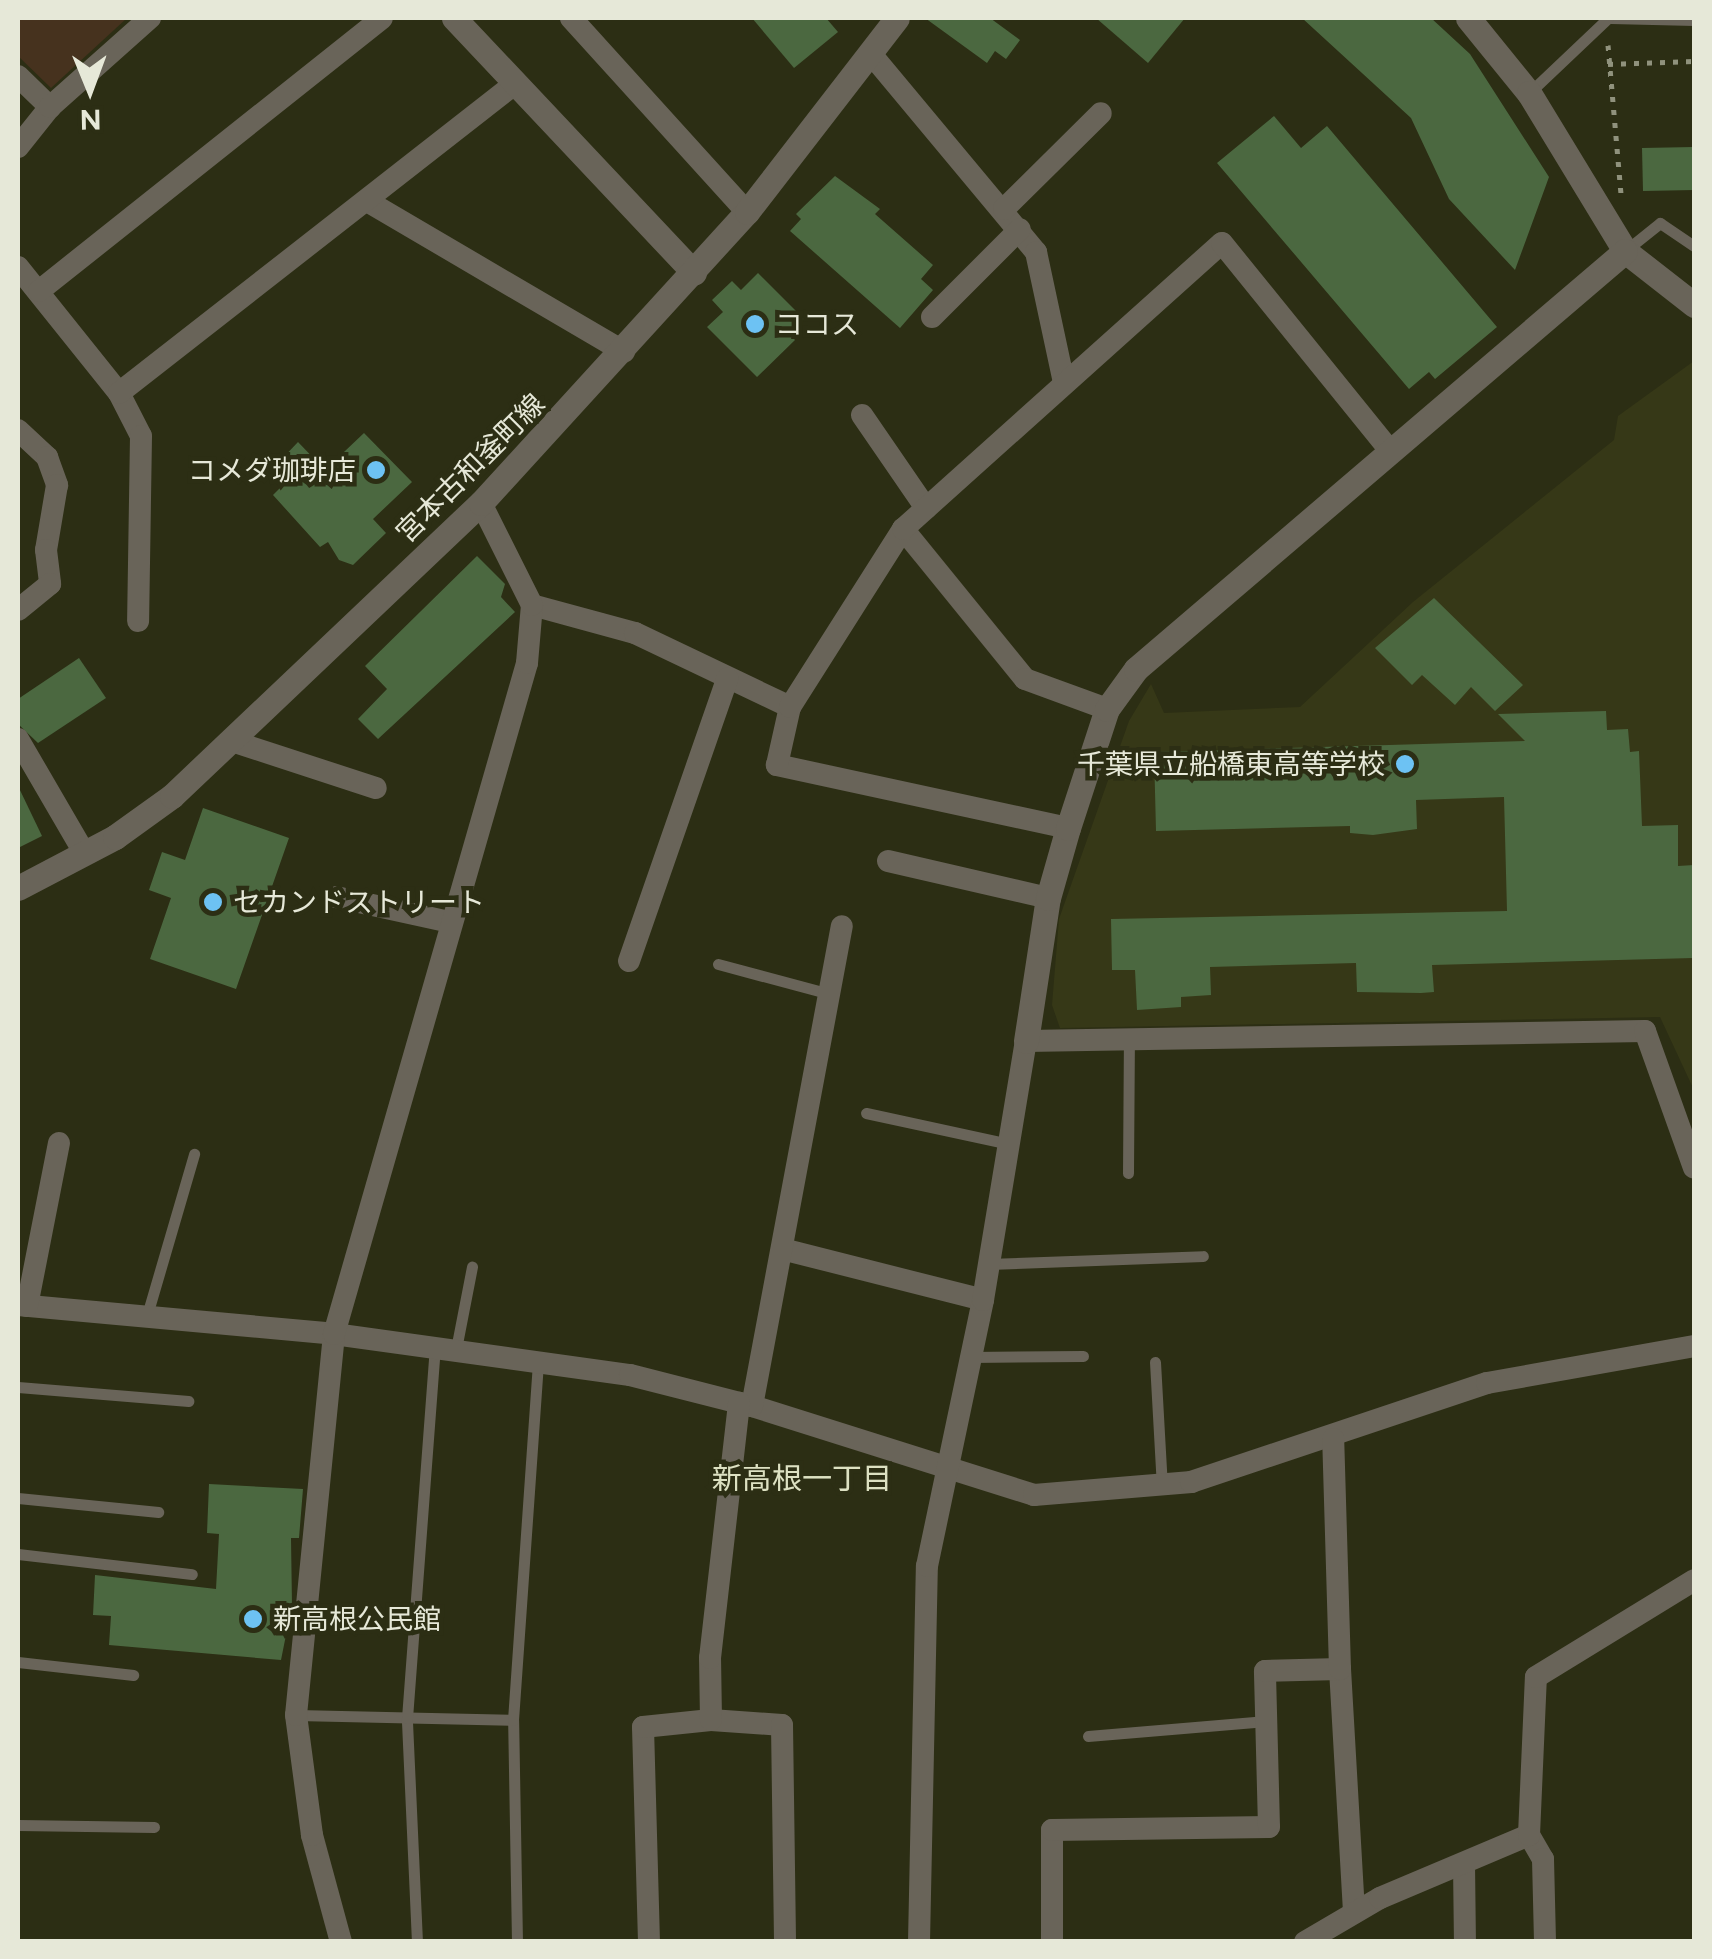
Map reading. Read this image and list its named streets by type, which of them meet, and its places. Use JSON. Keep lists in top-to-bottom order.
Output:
{
  "streets": {
    "street": ["宮本古和釜町線"]
  },
  "districts": ["新高根一丁目"],
  "places": [
    "ココス",
    "コメダ珈琲店",
    "千葉県立船橋東高等学校",
    "セカンドストリート",
    "新高根公民館"
  ],
  "north": "bottom"
}
